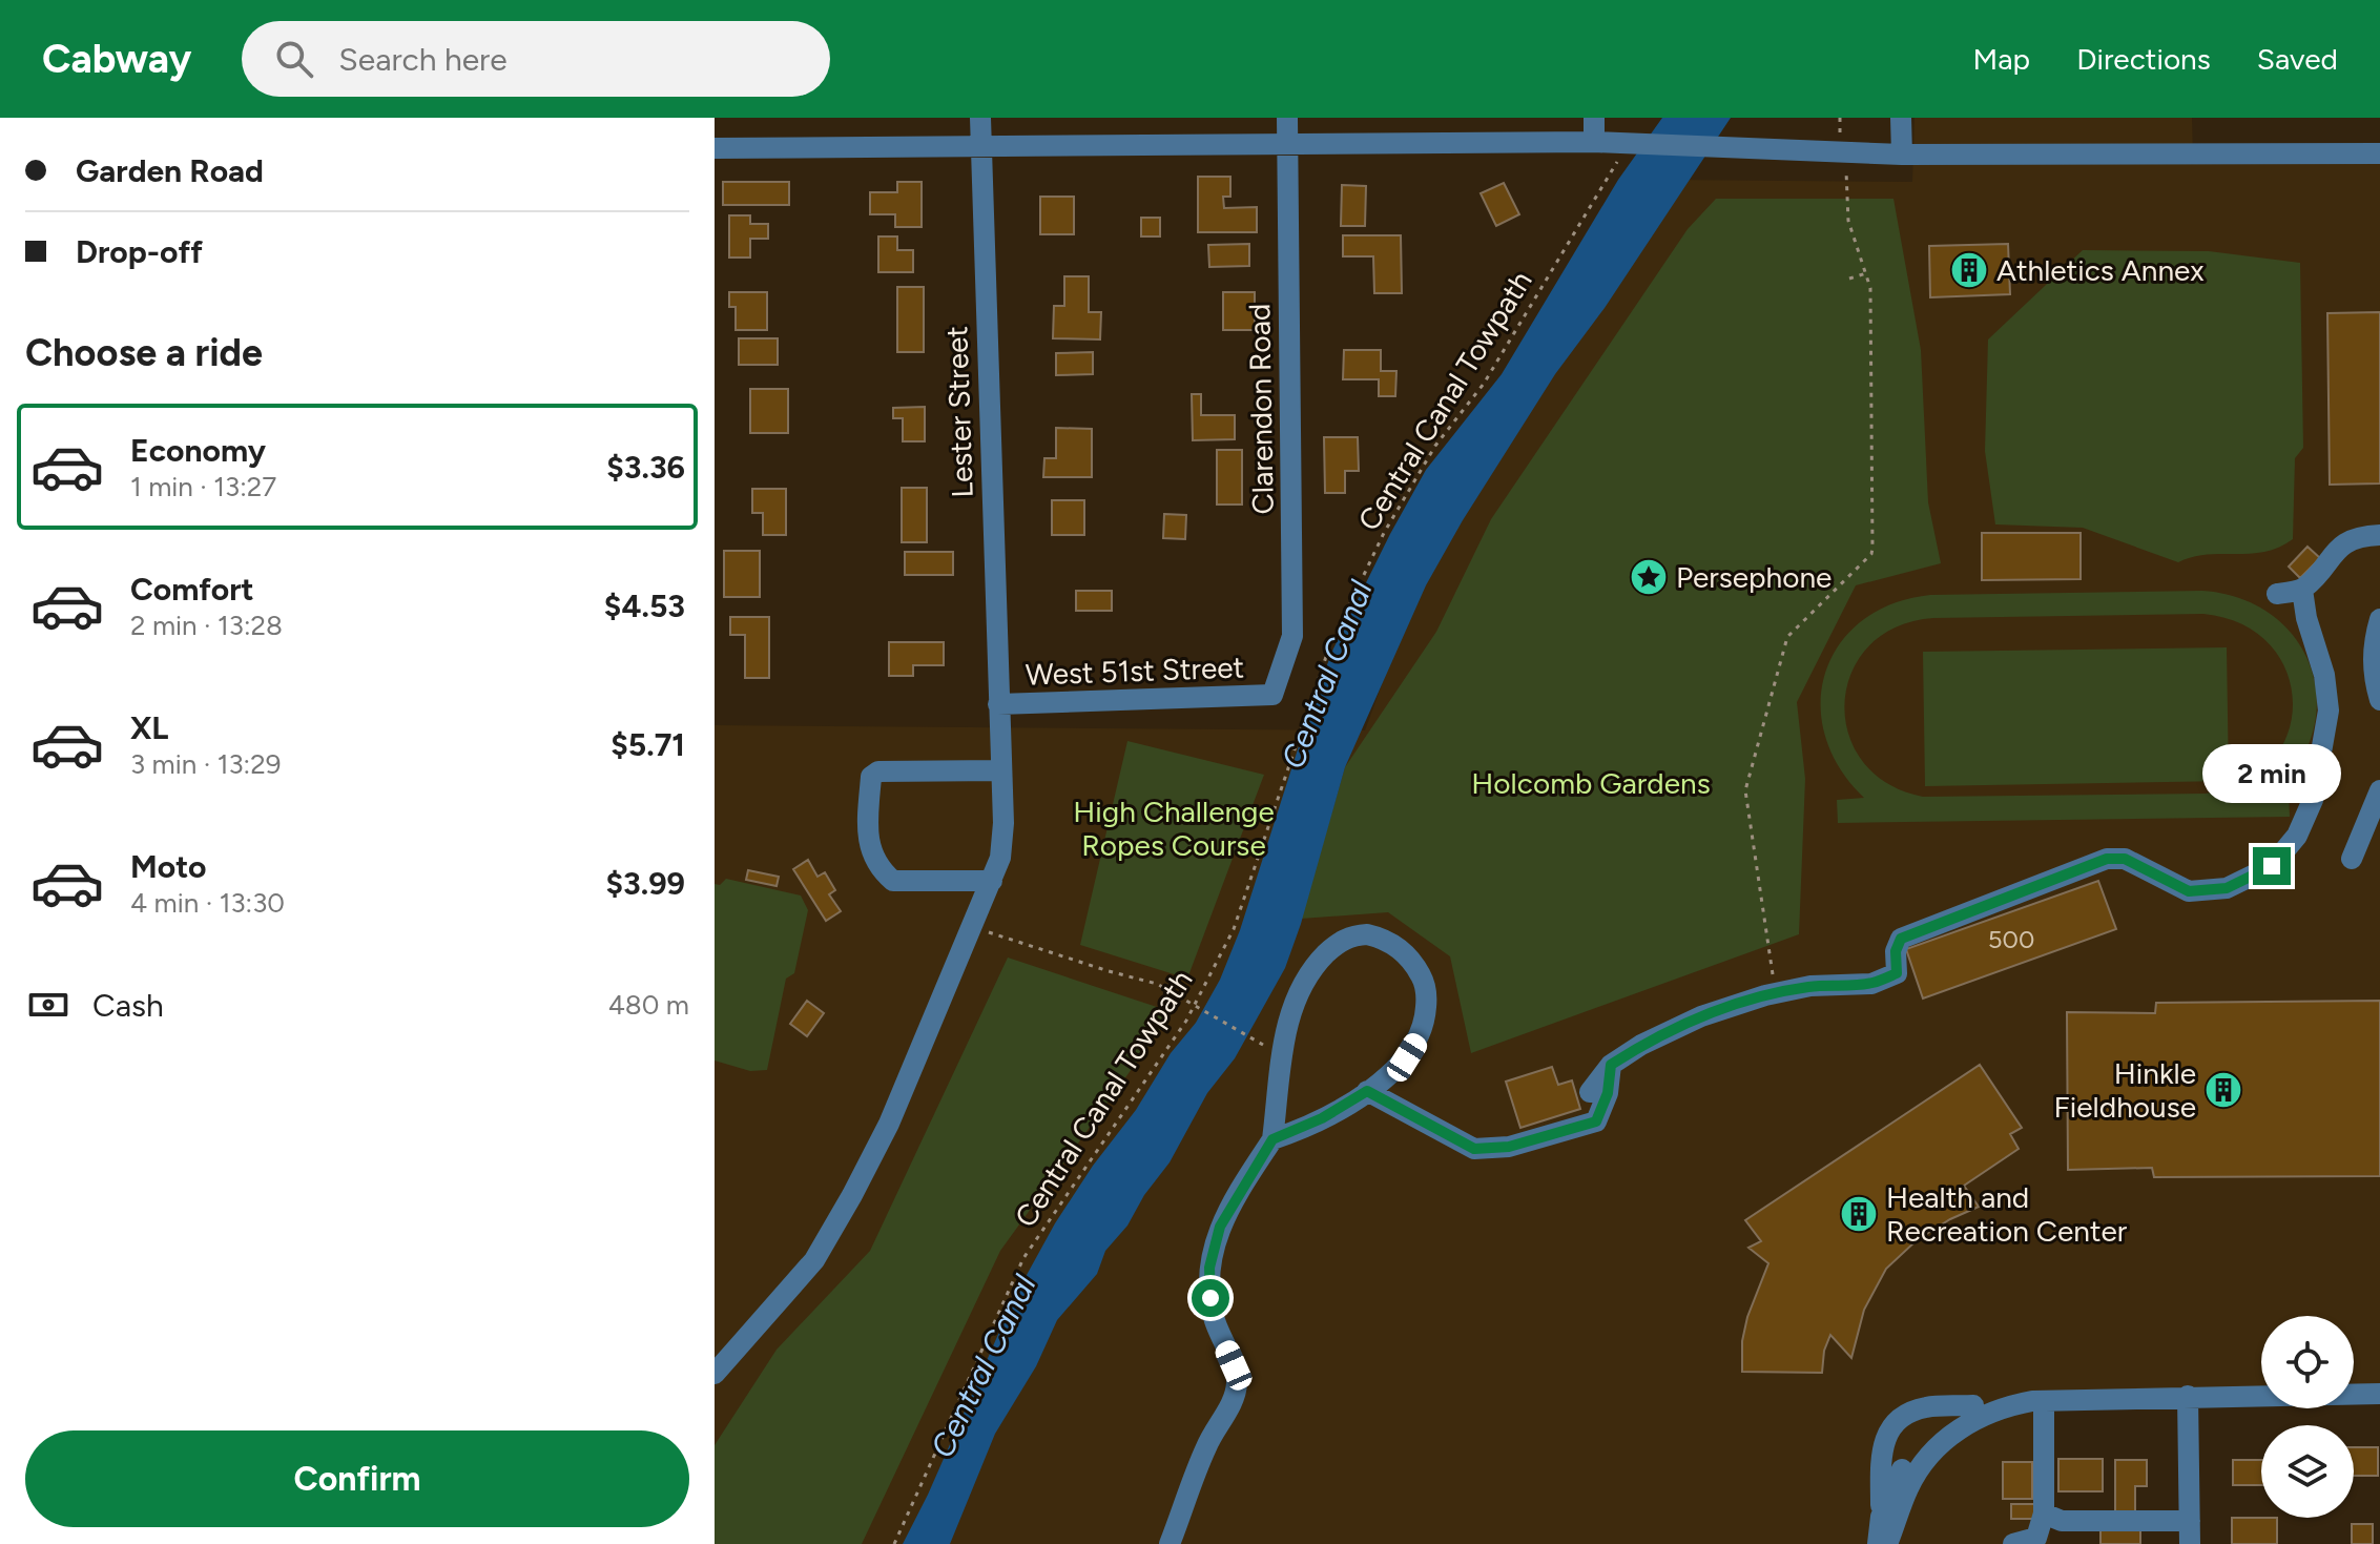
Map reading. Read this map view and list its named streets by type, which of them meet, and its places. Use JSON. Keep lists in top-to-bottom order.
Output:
{
  "streets": {
    "street": ["Clarendon Road", "Lester Street", "West 51st Street"],
    "path": ["Central Canal Towpath"]
  },
  "crossings": [
    ["Clarendon Road", "West 51st Street"],
    ["Lester Street", "West 51st Street"]
  ],
  "water": ["Central Canal"],
  "parks": ["Holcomb Gardens", "High Challenge Ropes Course"],
  "places": {
    "building": ["Athletics Annex", "Hinkle Fieldhouse", "Health and Recreation Center"],
    "place": ["Persephone"]
  },
  "house_numbers": ["500"],
  "page": {
    "header": "Cabway",
    "search": "Search here",
    "nav": ["Map", "Directions", "Saved"],
    "banner": ["Garden Road", "Drop-off"],
    "heading": "Choose a ride",
    "list": [
      {
        "name": "Economy",
        "note": "1 min · 13:27",
        "value": "$3.36"
      },
      {
        "name": "Comfort",
        "note": "2 min · 13:28",
        "value": "$4.53"
      },
      {
        "name": "XL",
        "note": "3 min · 13:29",
        "value": "$5.71"
      },
      {
        "name": "Moto",
        "note": "4 min · 13:30",
        "value": "$3.99"
      }
    ],
    "bubble": "2 min",
    "pay": ["Cash", "480 m"],
    "buttons": "Confirm"
  }
}
